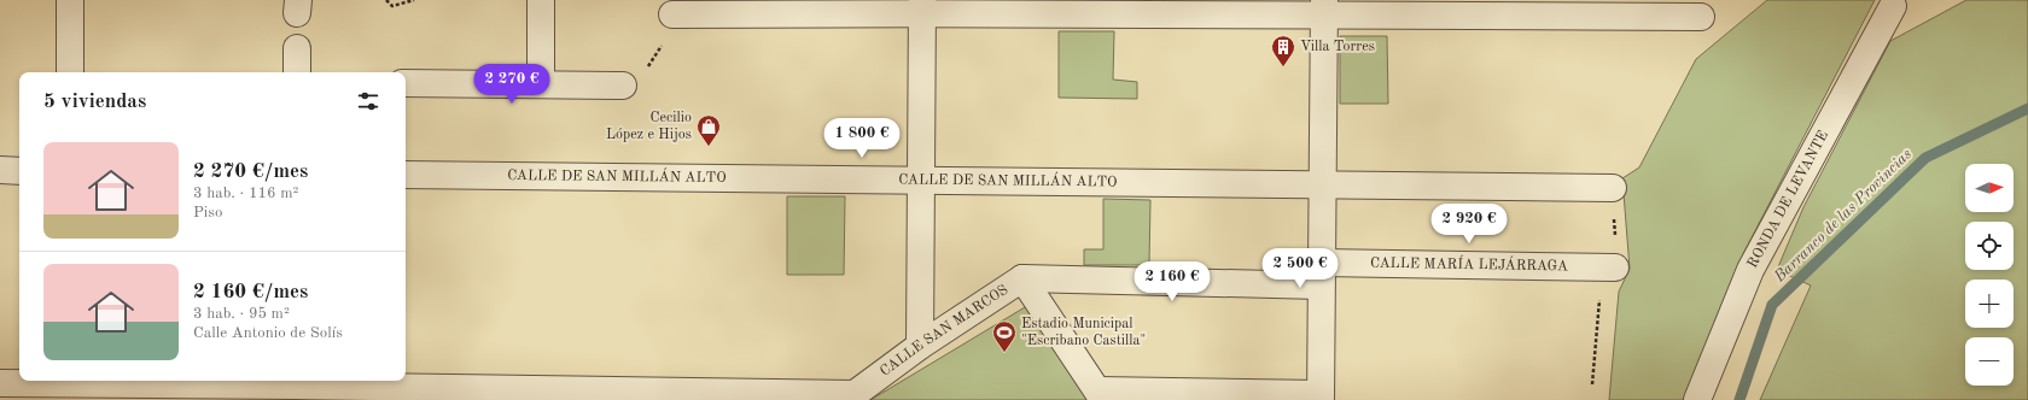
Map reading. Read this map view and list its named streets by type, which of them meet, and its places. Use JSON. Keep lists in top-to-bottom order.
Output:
{
  "streets": {
    "street": [
      "CALLE DE SAN MILLÁN ALTO",
      "RONDA DE LEVANTE",
      "CALLE MARÍA LEJÁRRAGA",
      "CALLE SAN MARCOS"
    ]
  },
  "crossings": [
    ["CALLE MARÍA LEJÁRRAGA", "CALLE SAN MARCOS"]
  ],
  "water": ["Barranco de las Provincias"],
  "places": {
    "building": ["Villa Torres"],
    "shop": ["Cecilio López e Hijos"],
    "sports": ["Estadio Municipal \"Escribano Castilla\""]
  },
  "north": "right",
  "page": {
    "price": [
      "2 270 €",
      "1 800 €",
      "2 920 €",
      "2 500 €",
      "2 160 €"
    ],
    "heading": "5 viviendas",
    "list": [
      {
        "name": "2 270 €/mes",
        "note": "3 hab. · 116 m² · Piso"
      },
      {
        "name": "2 160 €/mes",
        "note": "3 hab. · 95 m² · Calle Antonio de Solís"
      }
    ],
    "map_buttons": ["+", "−"]
  }
}
